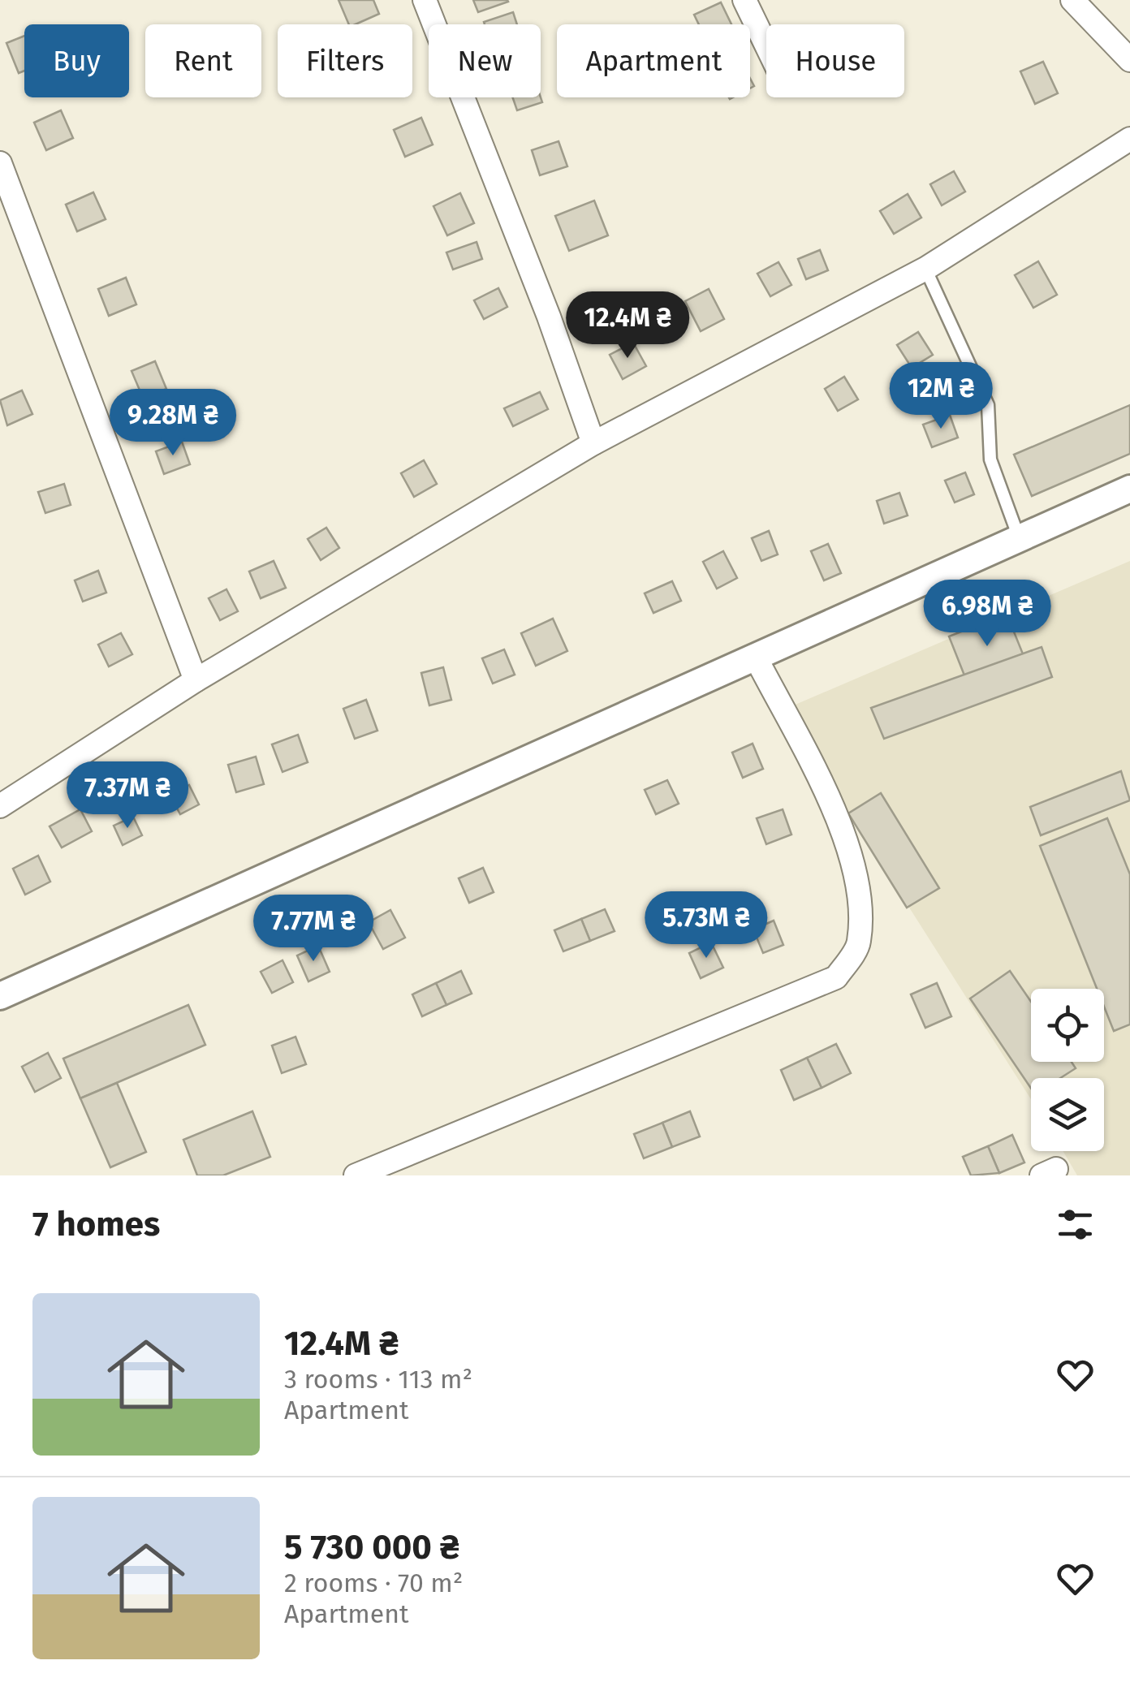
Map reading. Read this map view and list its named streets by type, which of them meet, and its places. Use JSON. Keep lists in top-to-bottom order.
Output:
{
  "page": {
    "chip": [
      "Buy",
      "Rent",
      "Filters",
      "New",
      "Apartment",
      "House"
    ],
    "price": [
      "12.4M ₴",
      "12M ₴",
      "9.28M ₴",
      "6.98M ₴",
      "7.37M ₴",
      "5.73M ₴",
      "7.77M ₴"
    ],
    "heading": "7 homes",
    "list": [
      {
        "name": "12.4M ₴",
        "note": "3 rooms · 113 m² · Apartment"
      },
      {
        "name": "5 730 000 ₴",
        "note": "2 rooms · 70 m² · Apartment"
      }
    ]
  }
}
